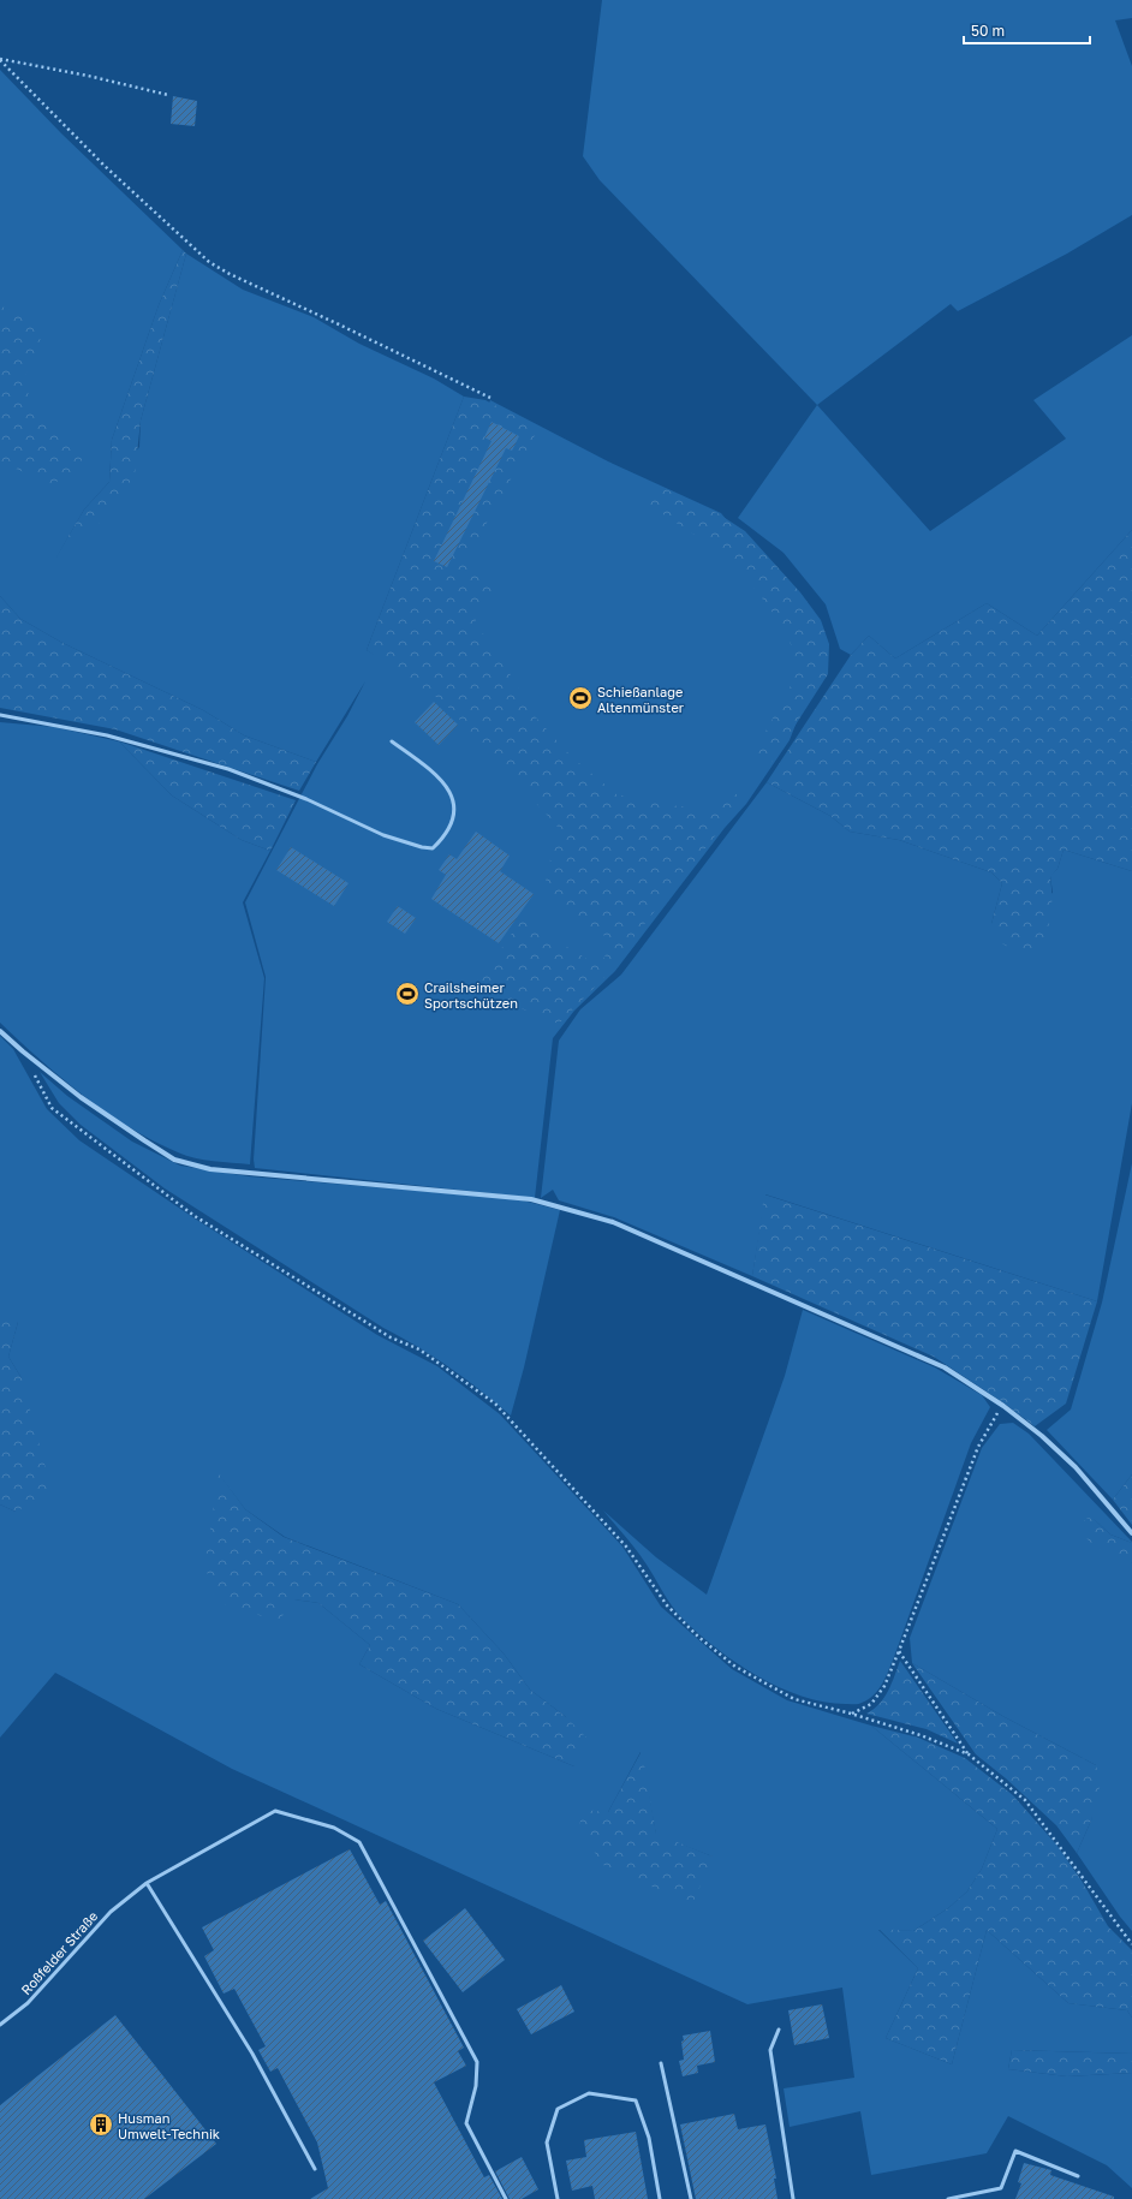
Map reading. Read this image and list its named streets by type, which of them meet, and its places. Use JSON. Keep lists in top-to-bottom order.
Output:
{
  "streets": {
    "lane": ["Roßfelder Straße"]
  },
  "places": {
    "sports": ["Schießanlage Altenmünster", "Crailsheimer Sportschützen"],
    "building": ["Husman Umwelt-Technik"]
  },
  "scale_bar": "50 m"
}
